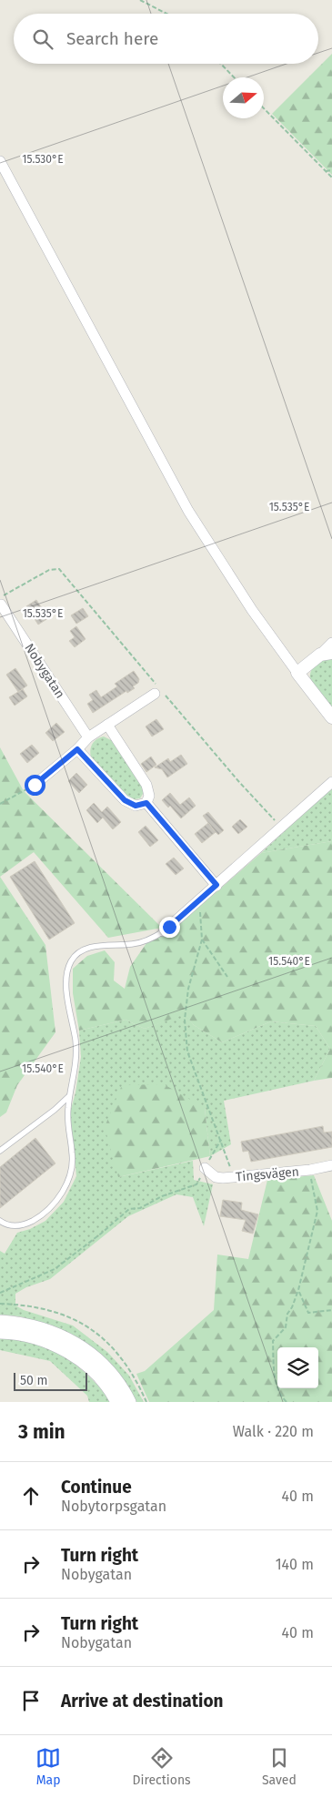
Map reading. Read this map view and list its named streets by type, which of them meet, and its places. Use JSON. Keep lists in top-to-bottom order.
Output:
{
  "streets": {
    "street": ["Nobygatan", "Tingsvägen"]
  },
  "scale_bar": "50 m",
  "north": "right",
  "page": {
    "search": "Search here",
    "scale": "50 m",
    "heading": ["3 min", "Walk · 220 m"],
    "list": [
      ["Continue", "Nobytorpsgatan", "40 m"],
      ["Turn right", "Nobygatan", "140 m"],
      ["Turn right", "Nobygatan", "40 m"],
      "Arrive at destination"
    ],
    "nav": ["Map", "Directions", "Saved"]
  },
  "coordinates": ["15.530°E", "15.535°E", "15.540°E"]
}
